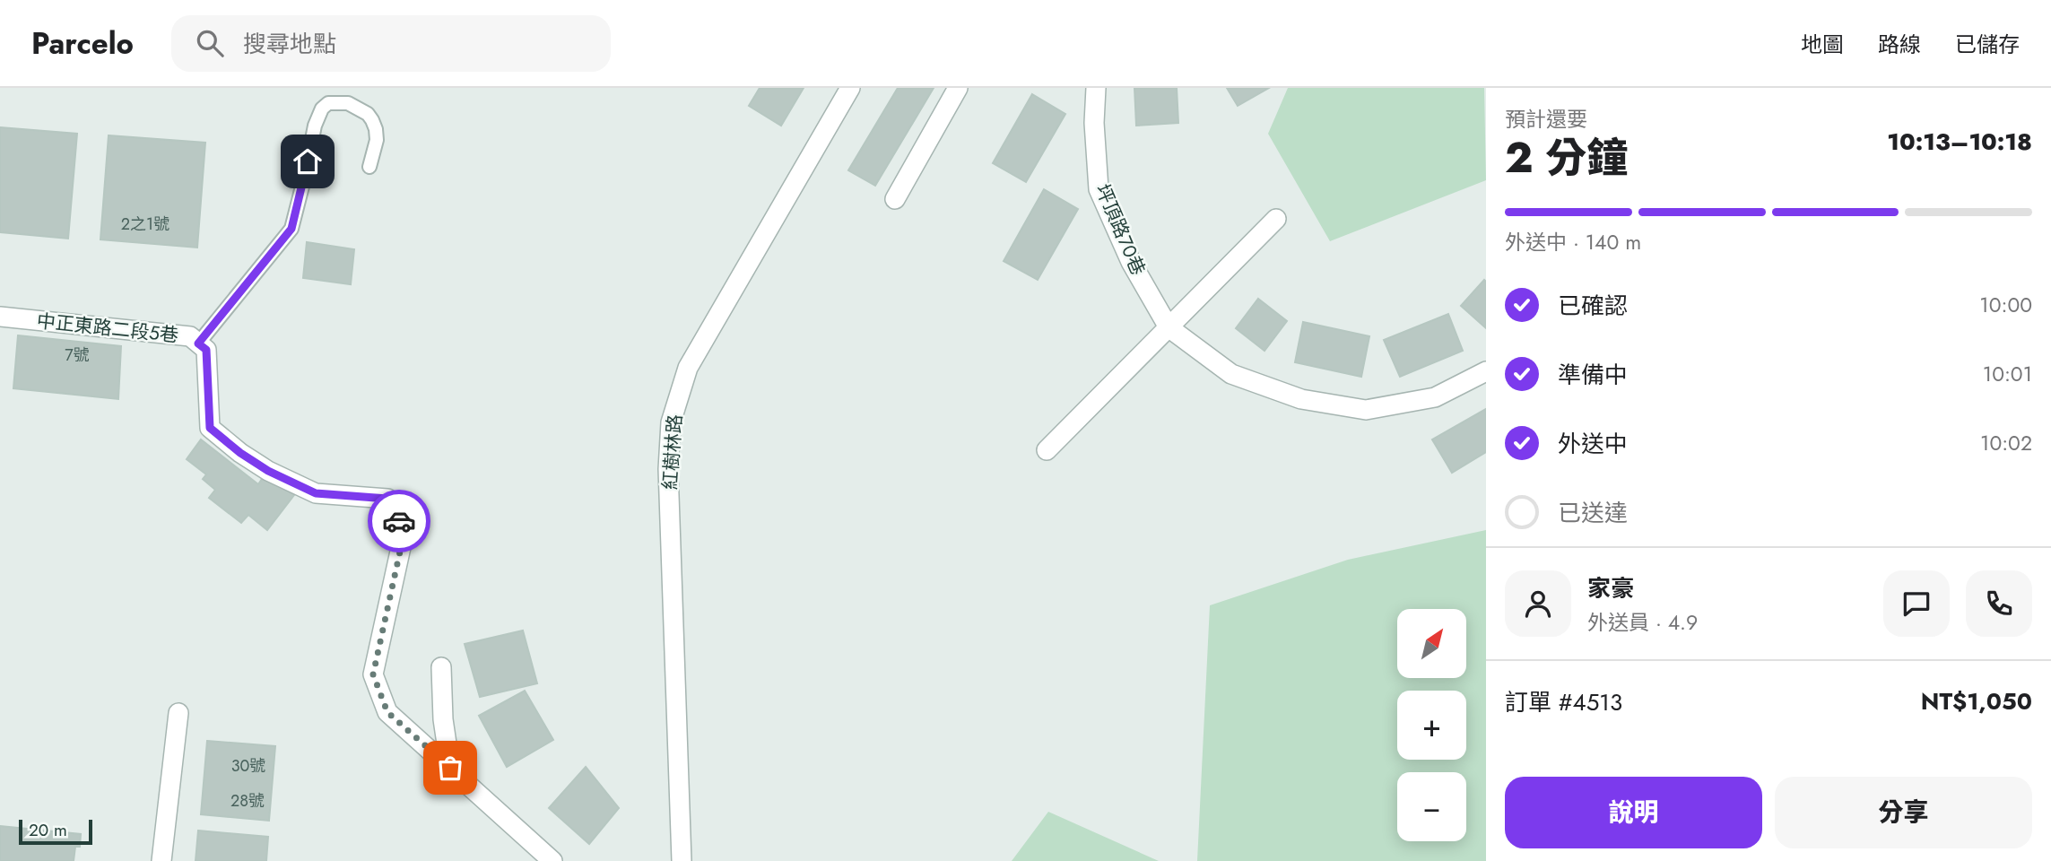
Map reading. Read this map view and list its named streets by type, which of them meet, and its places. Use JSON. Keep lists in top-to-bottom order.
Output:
{
  "streets": {
    "street": ["坪頂路70巷", "中正東路二段5巷", "紅樹林路"]
  },
  "house_numbers": [
    "2之1號",
    "7號",
    "30號",
    "28號"
  ],
  "scale_bar": "20 m",
  "north": "top right",
  "page": {
    "header": "Parcelo",
    "search": "搜尋地點",
    "nav": ["地圖", "路線", "已儲存"],
    "heading": ["2 分鐘", "預計還要", "10:13–10:18"],
    "panel": [
      "家豪",
      "外送員 · 4.9",
      "訂單 #4513",
      "NT$1,050"
    ],
    "bar": "外送中 · 140 m",
    "list": [
      ["已確認", "10:00"],
      ["準備中", "10:01"],
      ["外送中", "10:02"],
      "已送達"
    ],
    "map_buttons": ["+", "−"],
    "buttons": ["說明", "分享"],
    "scale": "20 m"
  }
}
